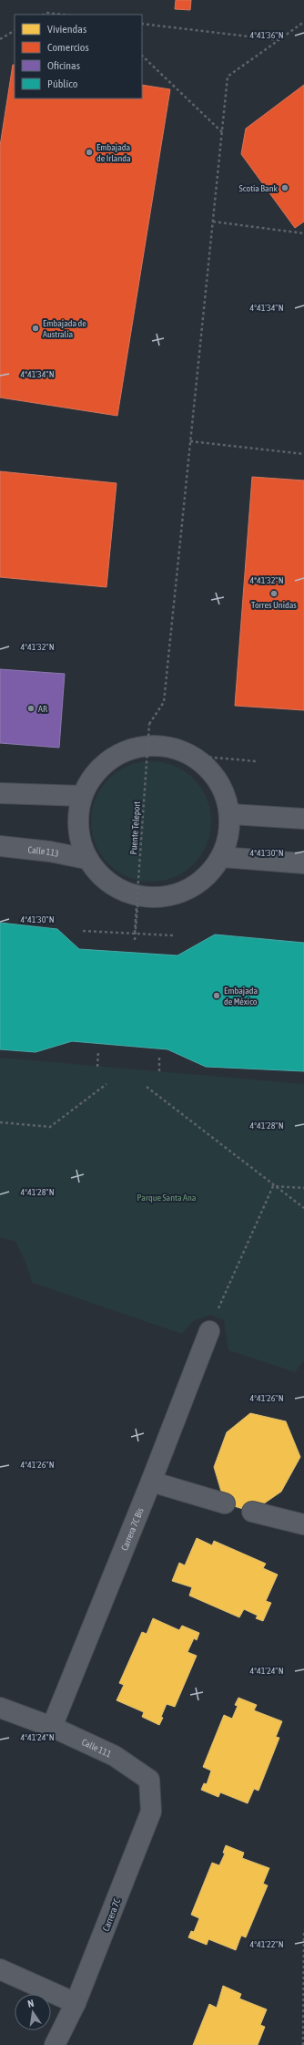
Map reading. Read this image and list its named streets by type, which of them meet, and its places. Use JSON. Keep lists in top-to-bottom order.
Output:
{
  "streets": {
    "street": [
      "Calle 113",
      "Carrera 7C Bis",
      "Calle 111",
      "Carrera 7C"
    ],
    "path": ["Puente Teleport"]
  },
  "crossings": [
    ["Carrera 7C Bis", "Calle 111"],
    ["Calle 111", "Carrera 7C"]
  ],
  "parks": ["Parque Santa Ana"],
  "places": [
    "Embajada de Irlanda",
    "Scotia Bank",
    "Embajada de Australia",
    "Torres Unidas",
    "AR",
    "Embajada de México"
  ],
  "legend": [
    "Viviendas",
    "Comercios",
    "Oficinas",
    "Público"
  ],
  "north": "top",
  "coordinates": [
    "4°41'36\"N",
    "4°41'34\"N",
    "4°41'32\"N",
    "4°41'30\"N",
    "4°41'28\"N",
    "4°41'26\"N",
    "4°41'24\"N",
    "4°41'22\"N"
  ]
}
